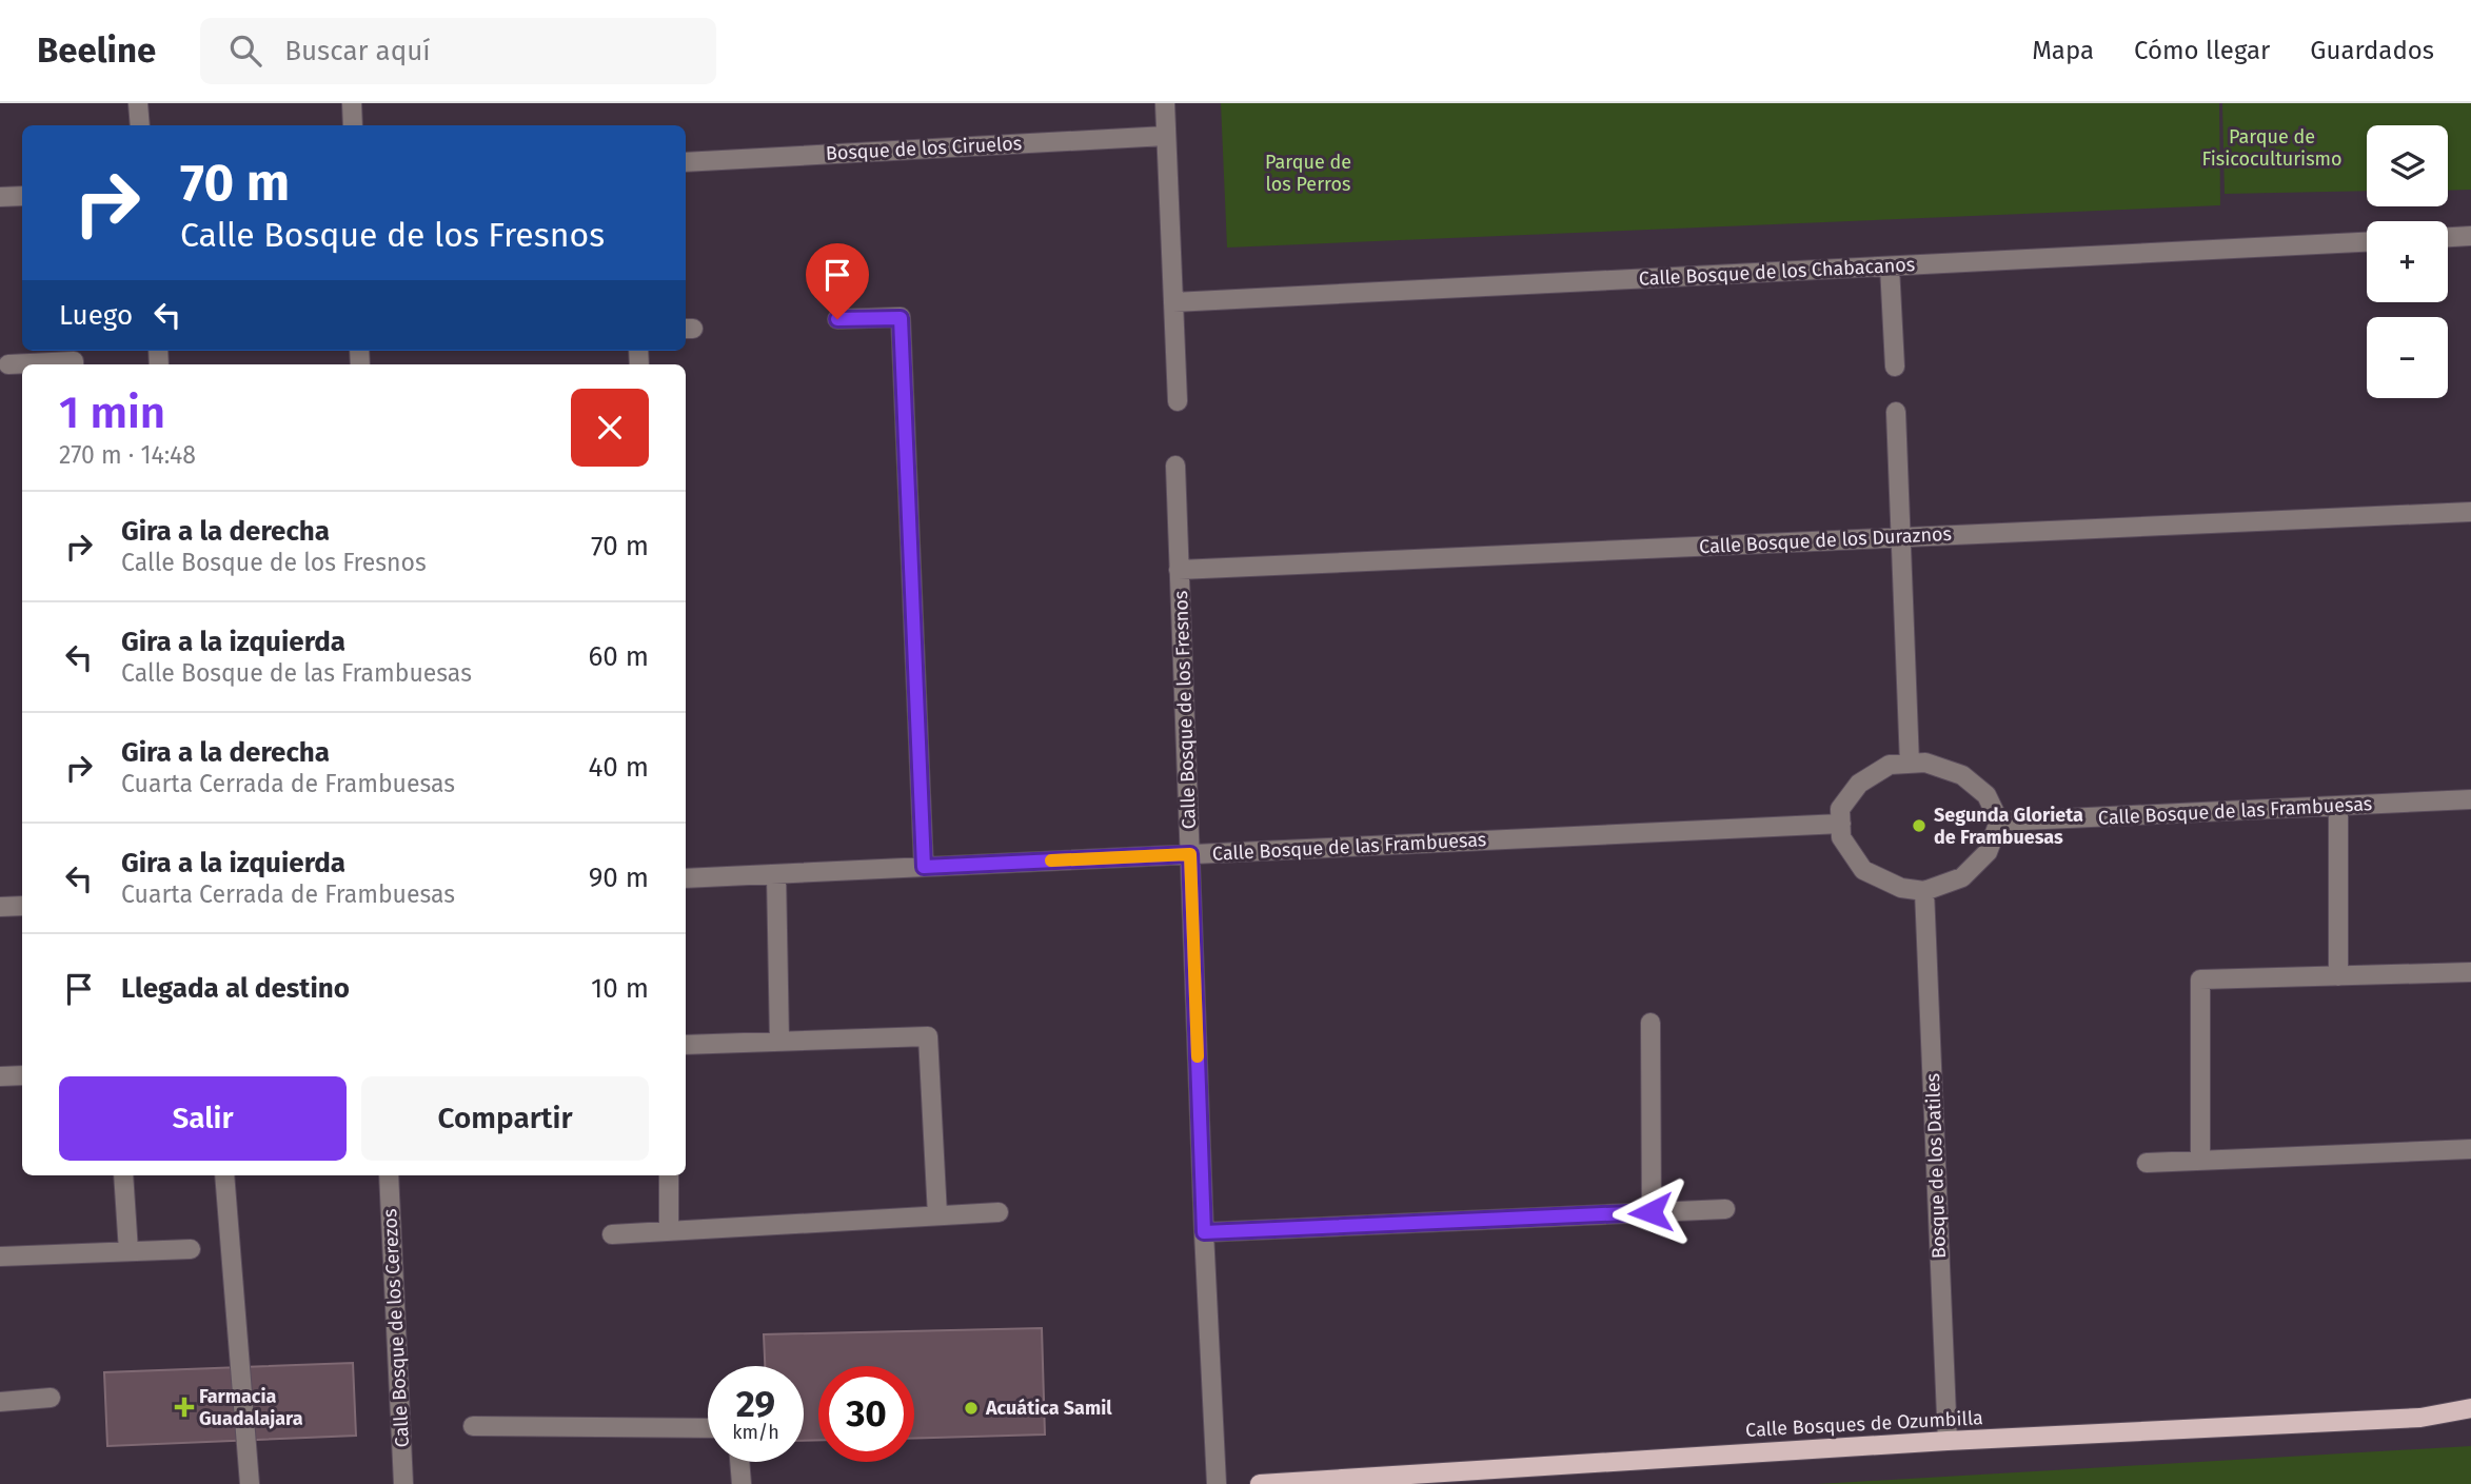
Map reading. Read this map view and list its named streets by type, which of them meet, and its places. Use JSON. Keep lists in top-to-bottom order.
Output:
{
  "streets": {
    "main road": ["Calle Bosques de Ozumbilla"],
    "street": [
      "Bosque de los Ciruelos",
      "Calle Bosque de los Chabacanos",
      "Calle Bosque de los Duraznos",
      "Calle Bosque de los Fresnos",
      "Calle Bosque de las Frambuesas",
      "Bosque de los Datiles",
      "Calle Bosque de los Cerezos"
    ]
  },
  "crossings": [
    ["Calle Bosque de los Duraznos", "Calle Bosque de los Fresnos"],
    ["Calle Bosque de los Fresnos", "Calle Bosque de las Frambuesas"],
    ["Calle Bosque de las Frambuesas", "Bosque de los Datiles"],
    ["Bosque de los Datiles", "Calle Bosques de Ozumbilla"]
  ],
  "parks": ["Parque de Fisicoculturismo", "Parque de los Perros"],
  "places": {
    "other": ["Segunda Glorieta de Frambuesas", "Acuática Samil"],
    "health": ["Farmacia Guadalajara"]
  },
  "page": {
    "header": "Beeline",
    "search": "Buscar aquí",
    "nav": ["Mapa", "Cómo llegar", "Guardados"],
    "map_buttons": ["+", "−"],
    "turn": ["70 m", "Calle Bosque de los Fresnos"],
    "then": "Luego",
    "heading": ["1 min", "270 m · 14:48"],
    "list": [
      {
        "name": "Gira a la derecha",
        "note": "Calle Bosque de los Fresnos",
        "value": "70 m"
      },
      {
        "name": "Gira a la izquierda",
        "note": "Calle Bosque de las Frambuesas",
        "value": "60 m"
      },
      {
        "name": "Gira a la derecha",
        "note": "Cuarta Cerrada de Frambuesas",
        "value": "40 m"
      },
      {
        "name": "Gira a la izquierda",
        "note": "Cuarta Cerrada de Frambuesas",
        "value": "90 m"
      },
      {
        "name": "Llegada al destino",
        "value": "10 m"
      }
    ],
    "buttons": ["Salir", "Compartir"],
    "speed": "29 km/h",
    "limit": "30"
  }
}
